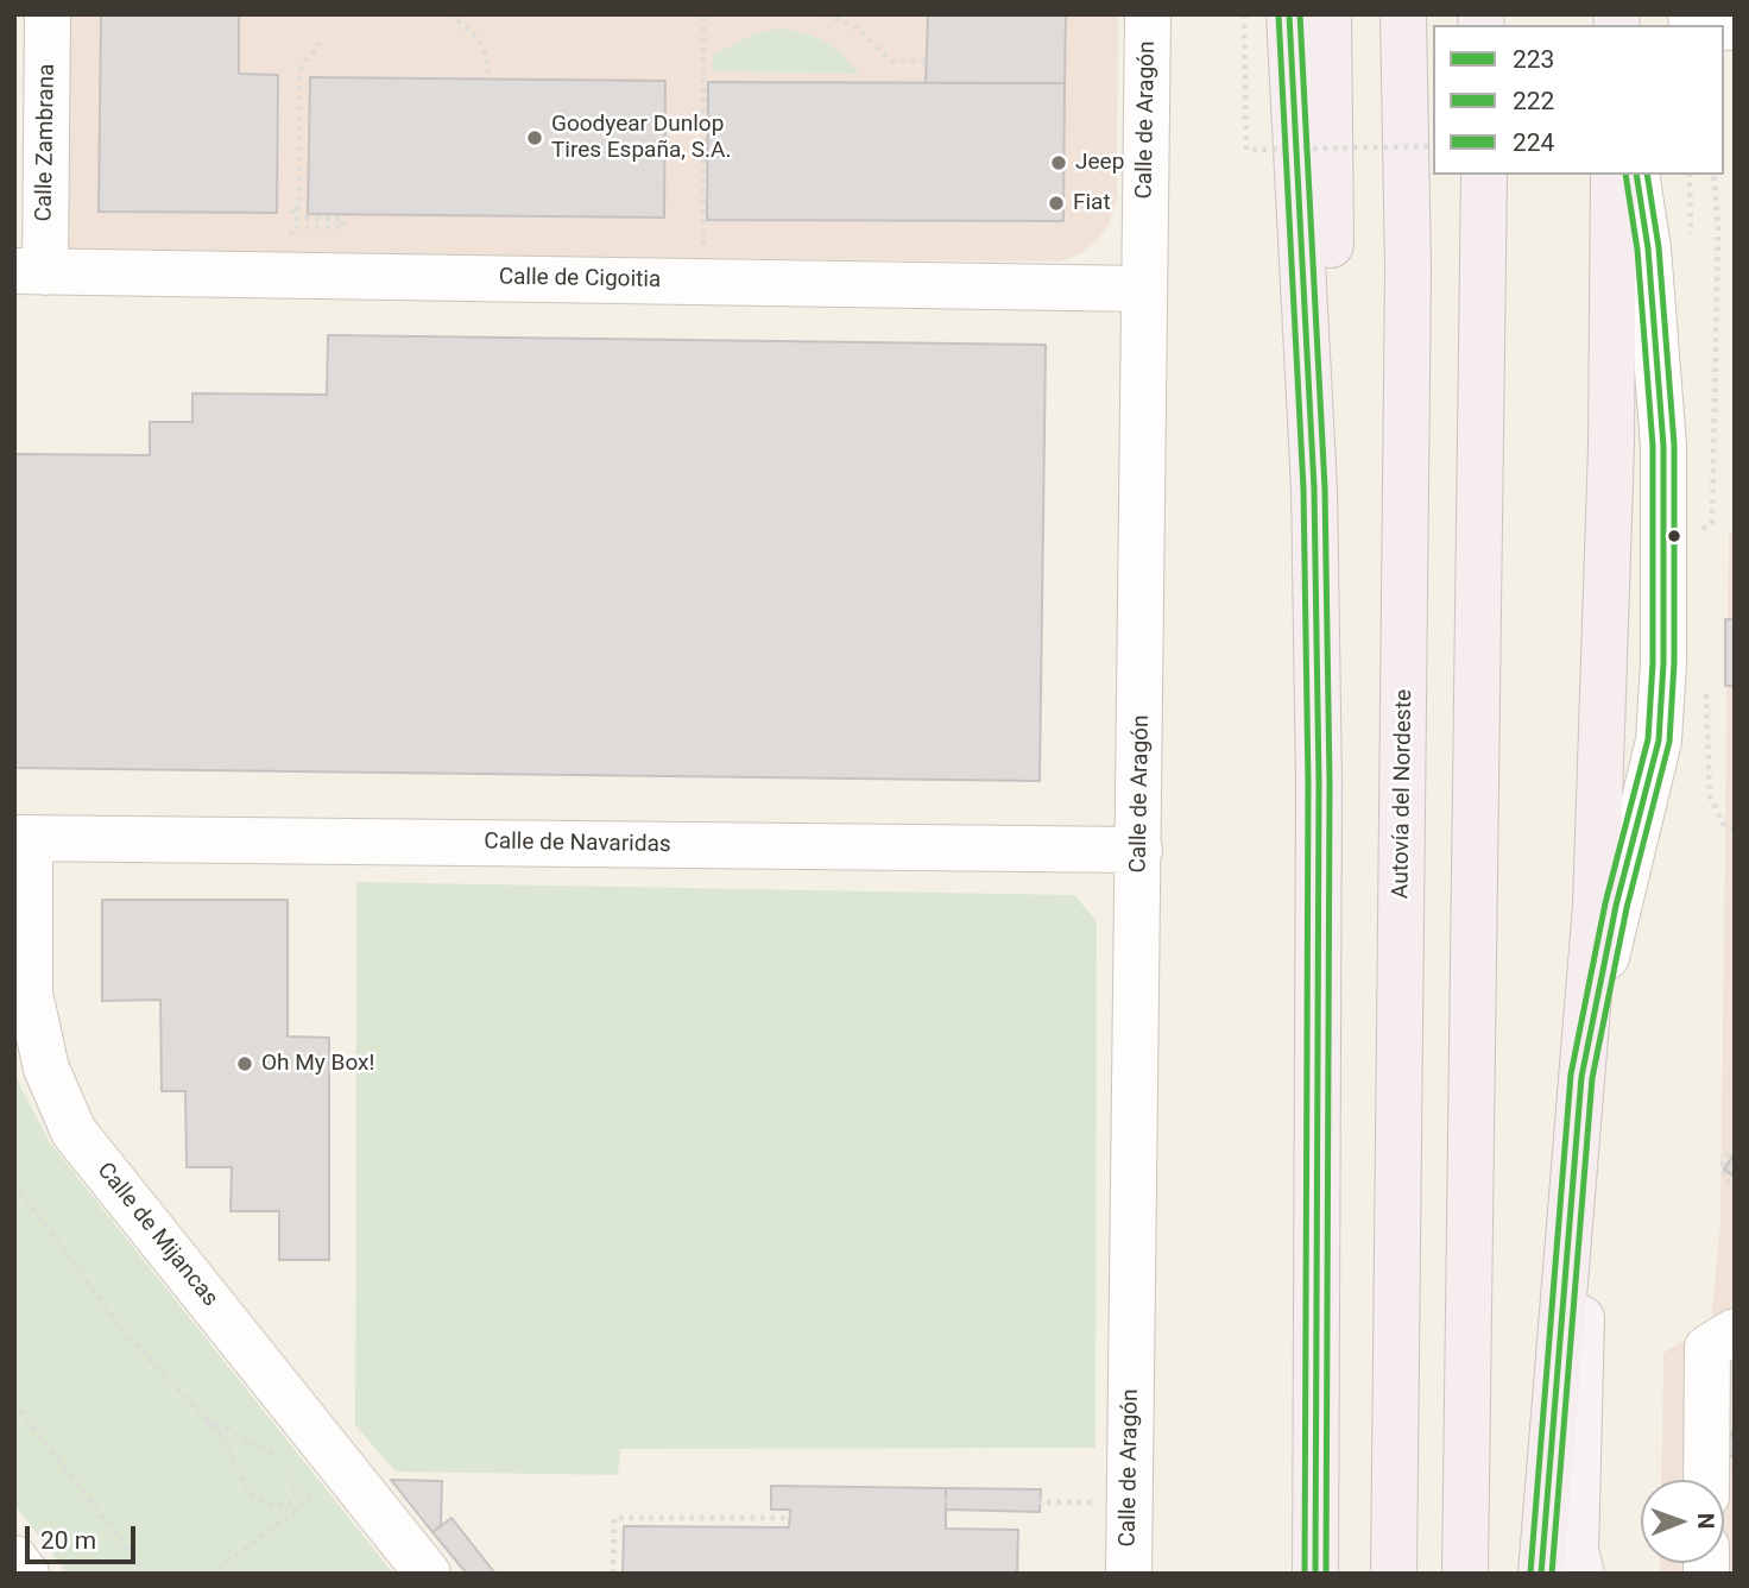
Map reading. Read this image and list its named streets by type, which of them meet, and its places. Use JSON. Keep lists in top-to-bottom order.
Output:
{
  "streets": {
    "highway": ["Autovía del Nordeste"],
    "street": [
      "Calle de Aragón",
      "Calle Zambrana",
      "Calle de Cigoitia",
      "Calle de Navaridas",
      "Calle de Mijancas"
    ]
  },
  "crossings": [
    ["Calle de Aragón", "Calle de Cigoitia"],
    ["Calle de Aragón", "Calle de Navaridas"],
    ["Calle Zambrana", "Calle de Cigoitia"],
    ["Calle de Navaridas", "Calle de Mijancas"]
  ],
  "places": [
    "Goodyear Dunlop Tires España, S.A.",
    "Jeep",
    "Fiat",
    "Oh My Box!"
  ],
  "lines": ["transit line 223", "transit line 222", "transit line 224"],
  "legend": ["223", "222", "224"],
  "scale_bar": "20 m",
  "north": "right"
}
